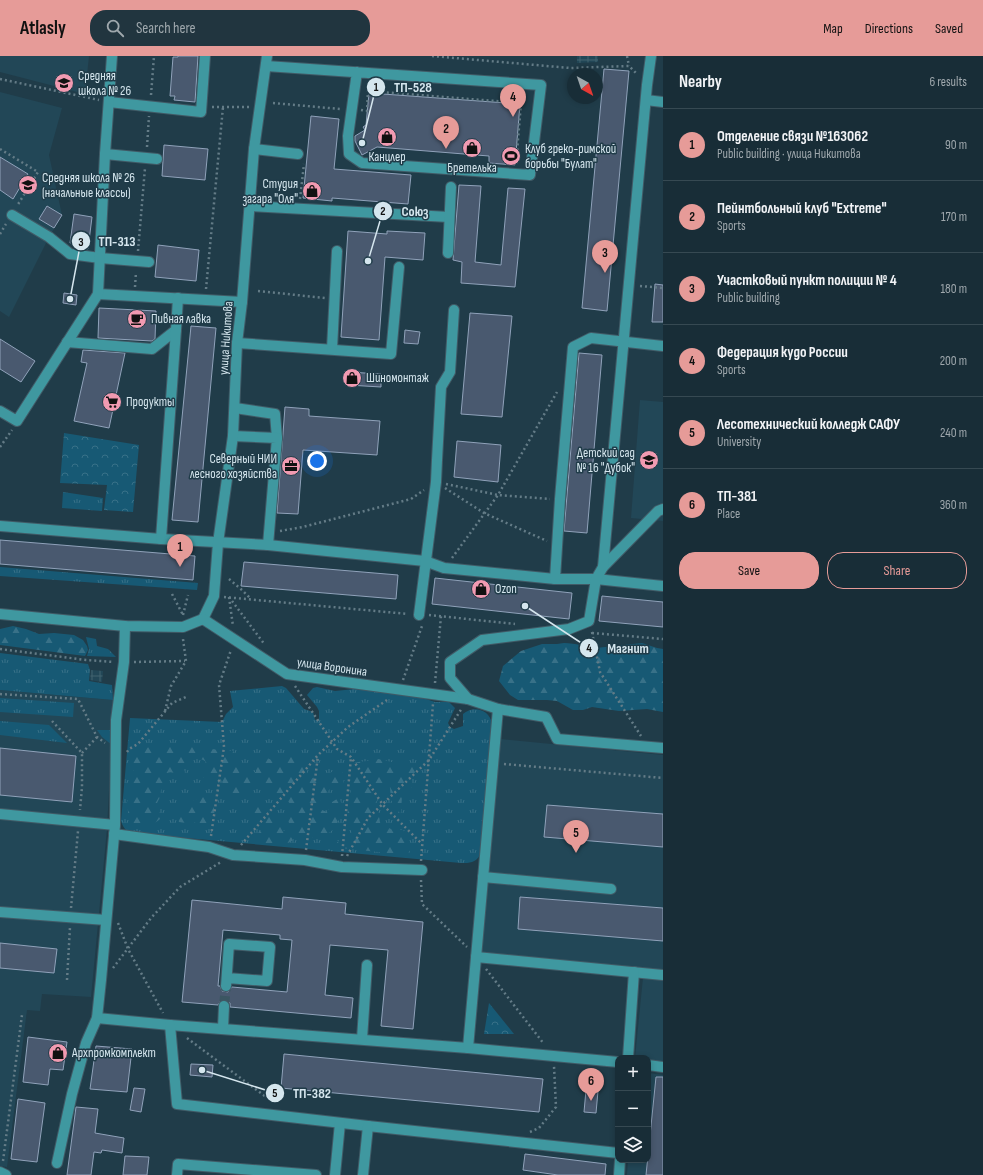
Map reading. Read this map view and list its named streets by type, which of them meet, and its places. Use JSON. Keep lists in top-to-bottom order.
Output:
{
  "streets": {
    "street": ["улица Никитова", "улица Воронина"]
  },
  "crossings": [
    ["улица Никитова", "улица Воронина"]
  ],
  "places": {
    "school or university": ["Средняя школа № 26", "Средняя школа № 26 (начальные классы)", "Детский сад № 16 \"Дубок\""],
    "shop": [
      "Канцлер",
      "Бретелька",
      "Студия загара \"Оля\"",
      "Шиномонтаж",
      "Ozon",
      "Архпромкомплект"
    ],
    "other": [
      "ТП-528",
      "Союз",
      "ТП-313",
      "Магнит",
      "ТП-382"
    ],
    "sports": ["Клуб греко-римской борьбы \"Булат\""],
    "cafe": ["Пивная лавка"],
    "supermarket": ["Продукты"],
    "office": ["Северный НИИ лесного хозяйства"]
  },
  "north": "bottom right",
  "page": {
    "header": "Atlasly",
    "search": "Search here",
    "nav": ["Map", "Directions", "Saved"],
    "heading": ["Nearby", "6 results"],
    "pins": [
      "4",
      "2",
      "3",
      "1",
      "5",
      "6"
    ],
    "list": [
      {
        "mark": "1",
        "name": "Отделение связи №163062",
        "note": "Public building · улица Никитова",
        "value": "90 m"
      },
      {
        "mark": "2",
        "name": "Пейнтбольный клуб \"Extreme\"",
        "note": "Sports",
        "value": "170 m"
      },
      {
        "mark": "3",
        "name": "Участковый пункт полиции № 4",
        "note": "Public building",
        "value": "180 m"
      },
      {
        "mark": "4",
        "name": "Федерация кудо России",
        "note": "Sports",
        "value": "200 m"
      },
      {
        "mark": "5",
        "name": "Лесотехнический колледж САФУ",
        "note": "University",
        "value": "240 m"
      },
      {
        "mark": "6",
        "name": "ТП-381",
        "note": "Place",
        "value": "360 m"
      }
    ],
    "buttons": ["Save", "Share"],
    "map_buttons": ["+", "−"]
  }
}
